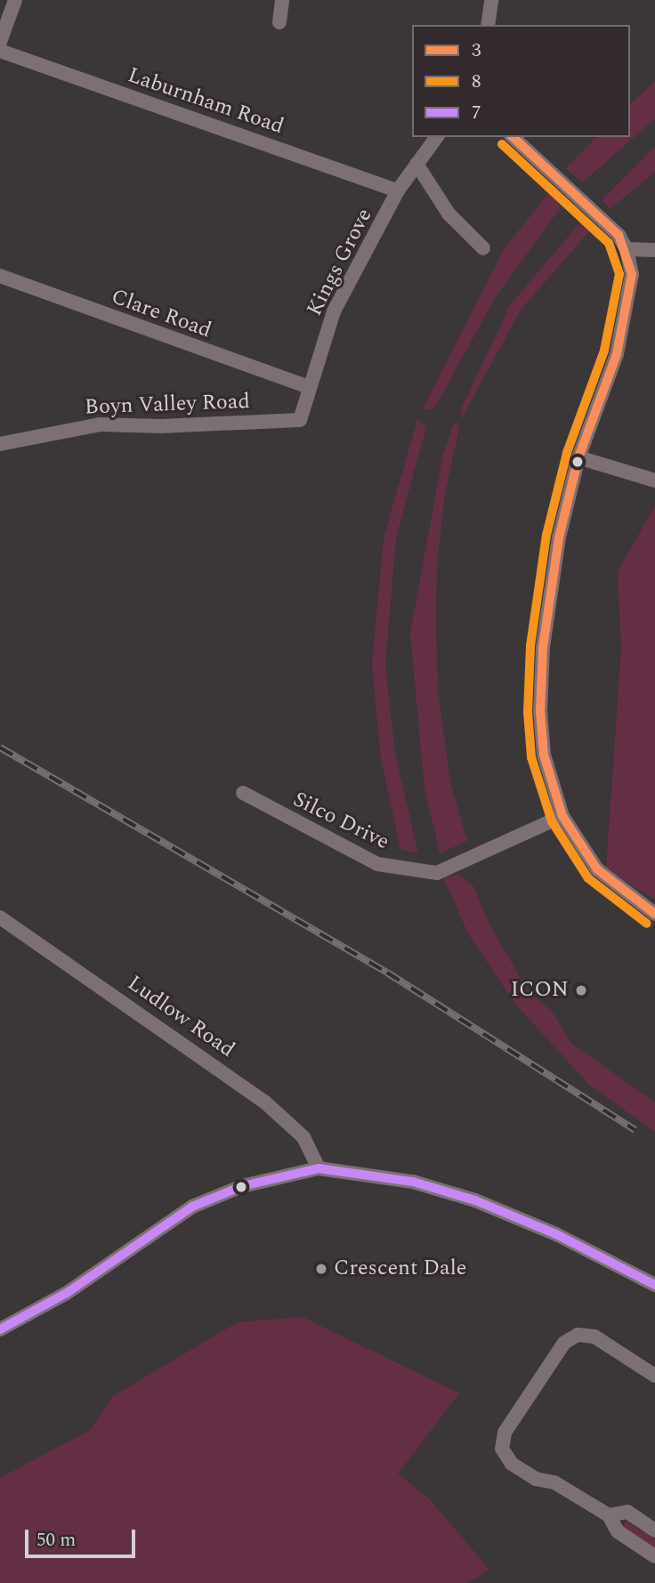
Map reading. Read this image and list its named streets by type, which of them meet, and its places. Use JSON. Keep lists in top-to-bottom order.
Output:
{
  "streets": {
    "street": [
      "Laburnham Road",
      "Kings Grove",
      "Clare Road",
      "Boyn Valley Road",
      "Silco Drive",
      "Ludlow Road"
    ]
  },
  "crossings": [
    ["Laburnham Road", "Kings Grove"],
    ["Kings Grove", "Clare Road"],
    ["Kings Grove", "Boyn Valley Road"]
  ],
  "places": ["ICON", "Crescent Dale"],
  "lines": ["transit line 3", "transit line 8", "transit line 7"],
  "legend": ["3", "8", "7"],
  "scale_bar": "50 m"
}
